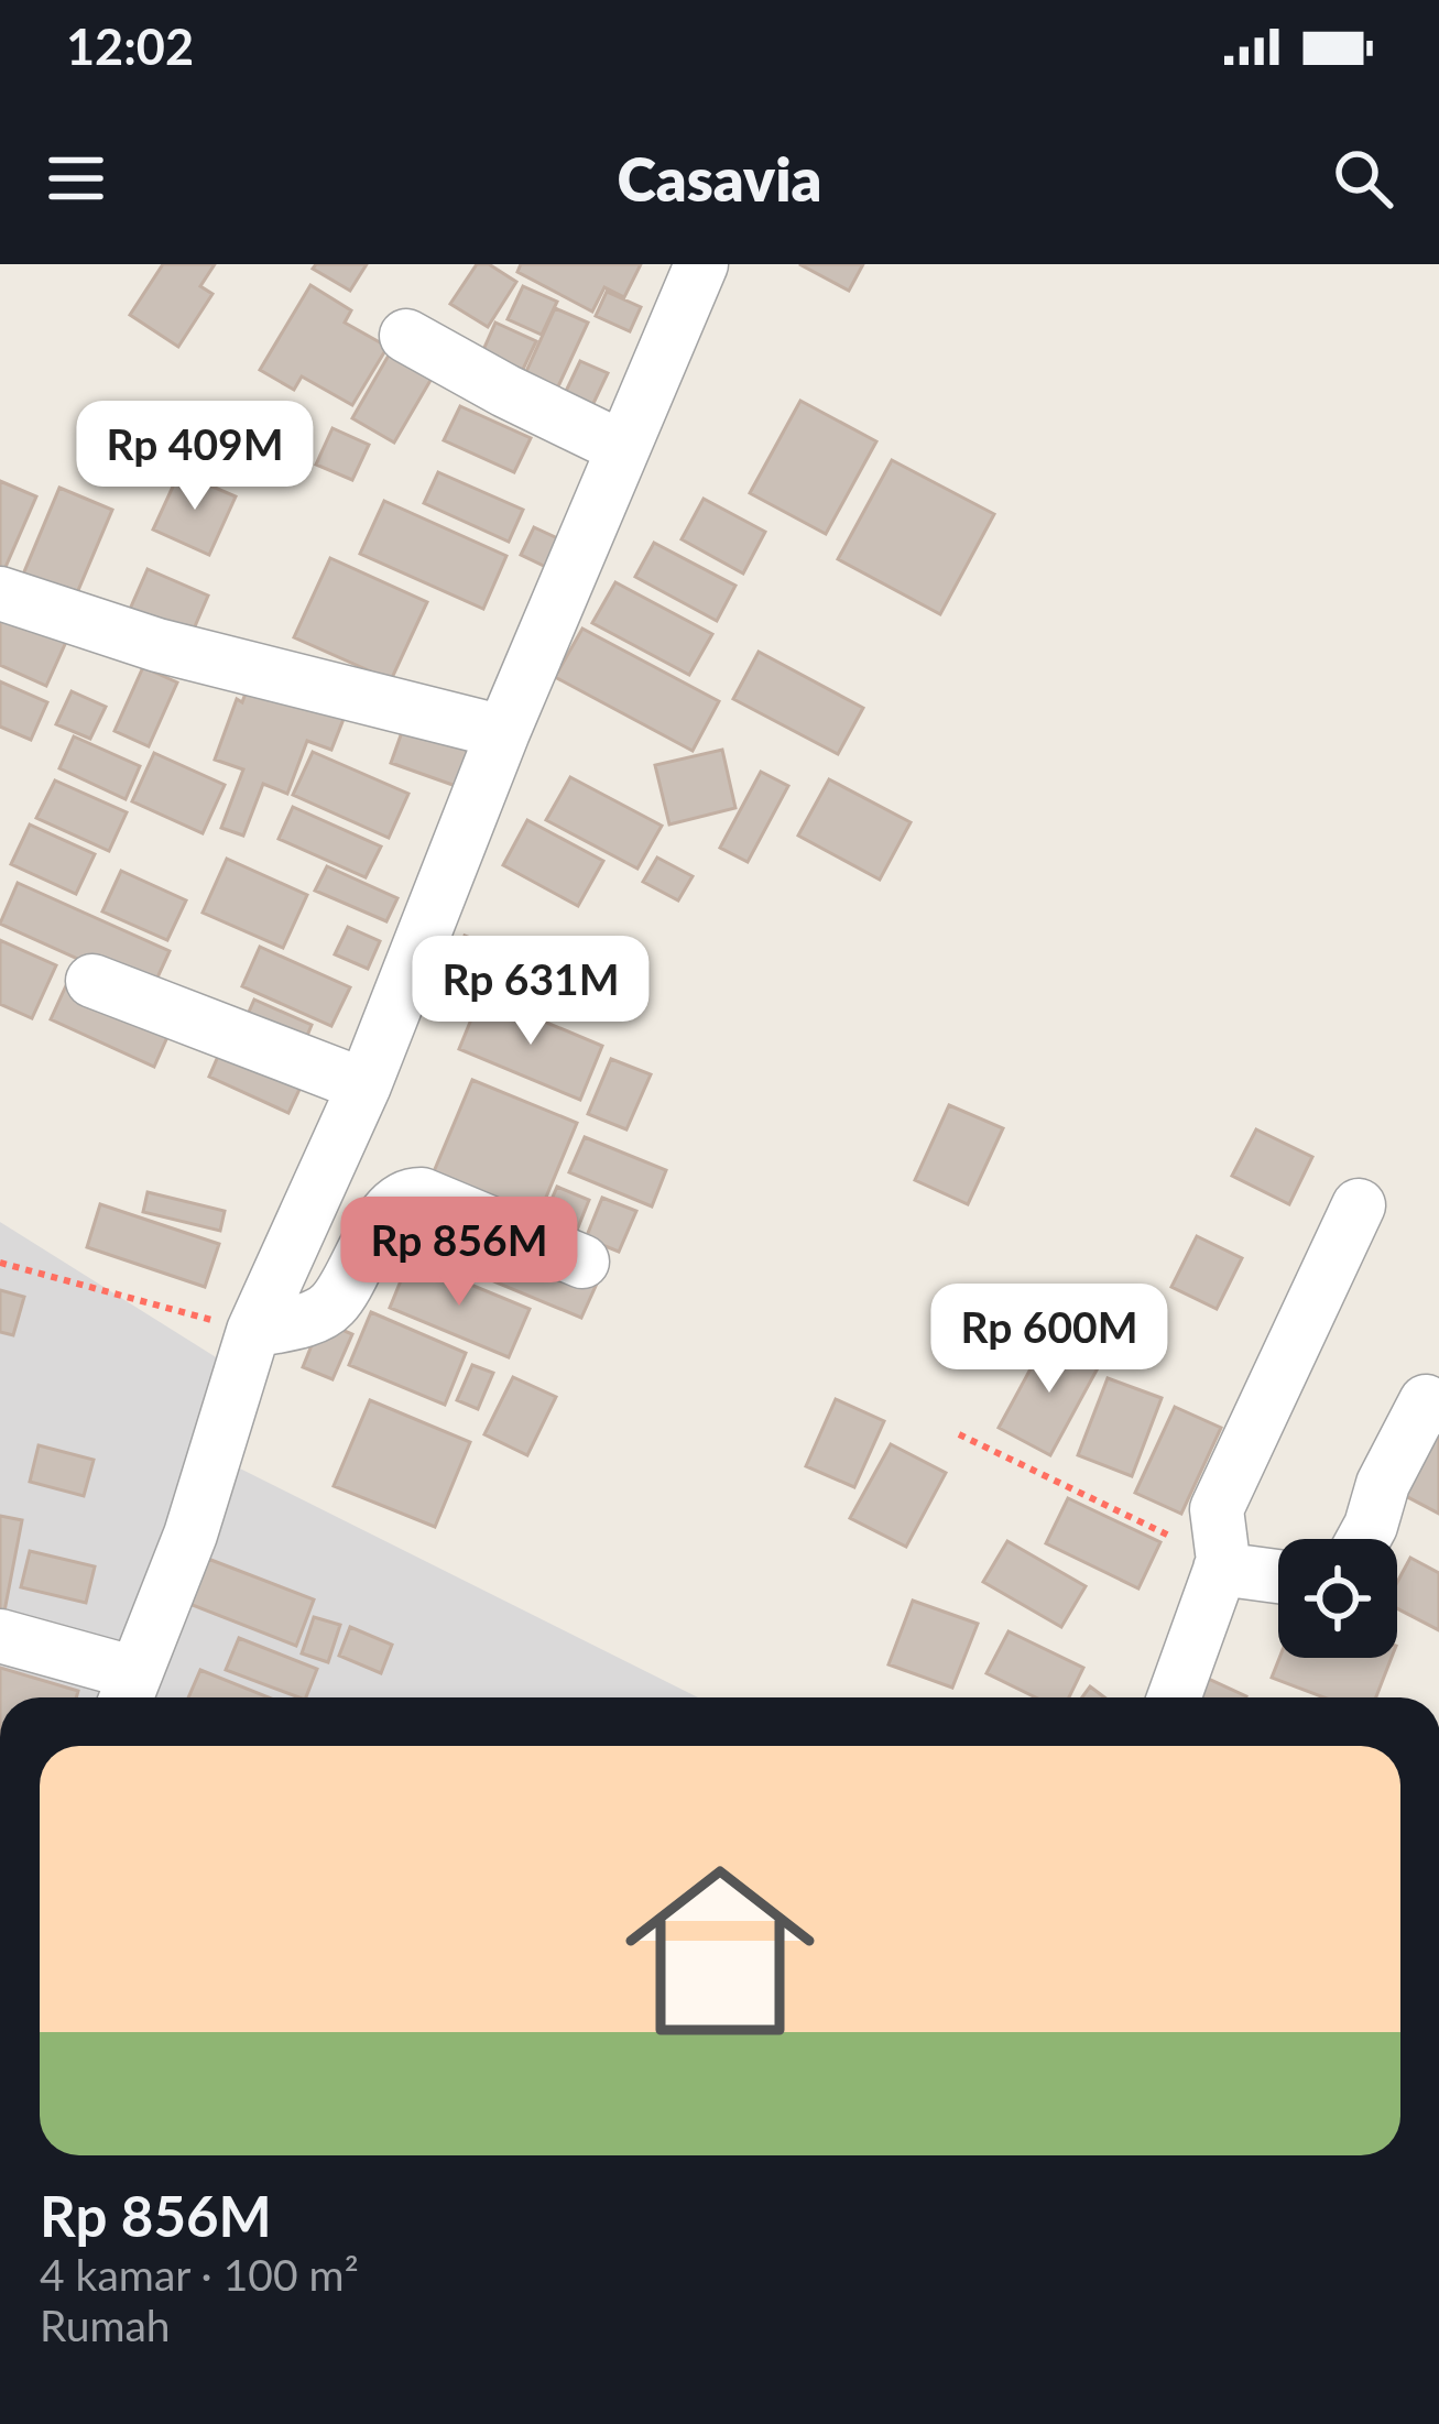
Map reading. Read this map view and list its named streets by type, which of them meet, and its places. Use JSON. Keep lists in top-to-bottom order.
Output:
{
  "page": {
    "status": "12:02",
    "header": "Casavia",
    "price": [
      "Rp 409M",
      "Rp 631M",
      "Rp 856M",
      "Rp 600M"
    ],
    "list": [
      {
        "name": "Rp 856M",
        "note": "4 kamar · 100 m² · Rumah"
      }
    ]
  }
}
